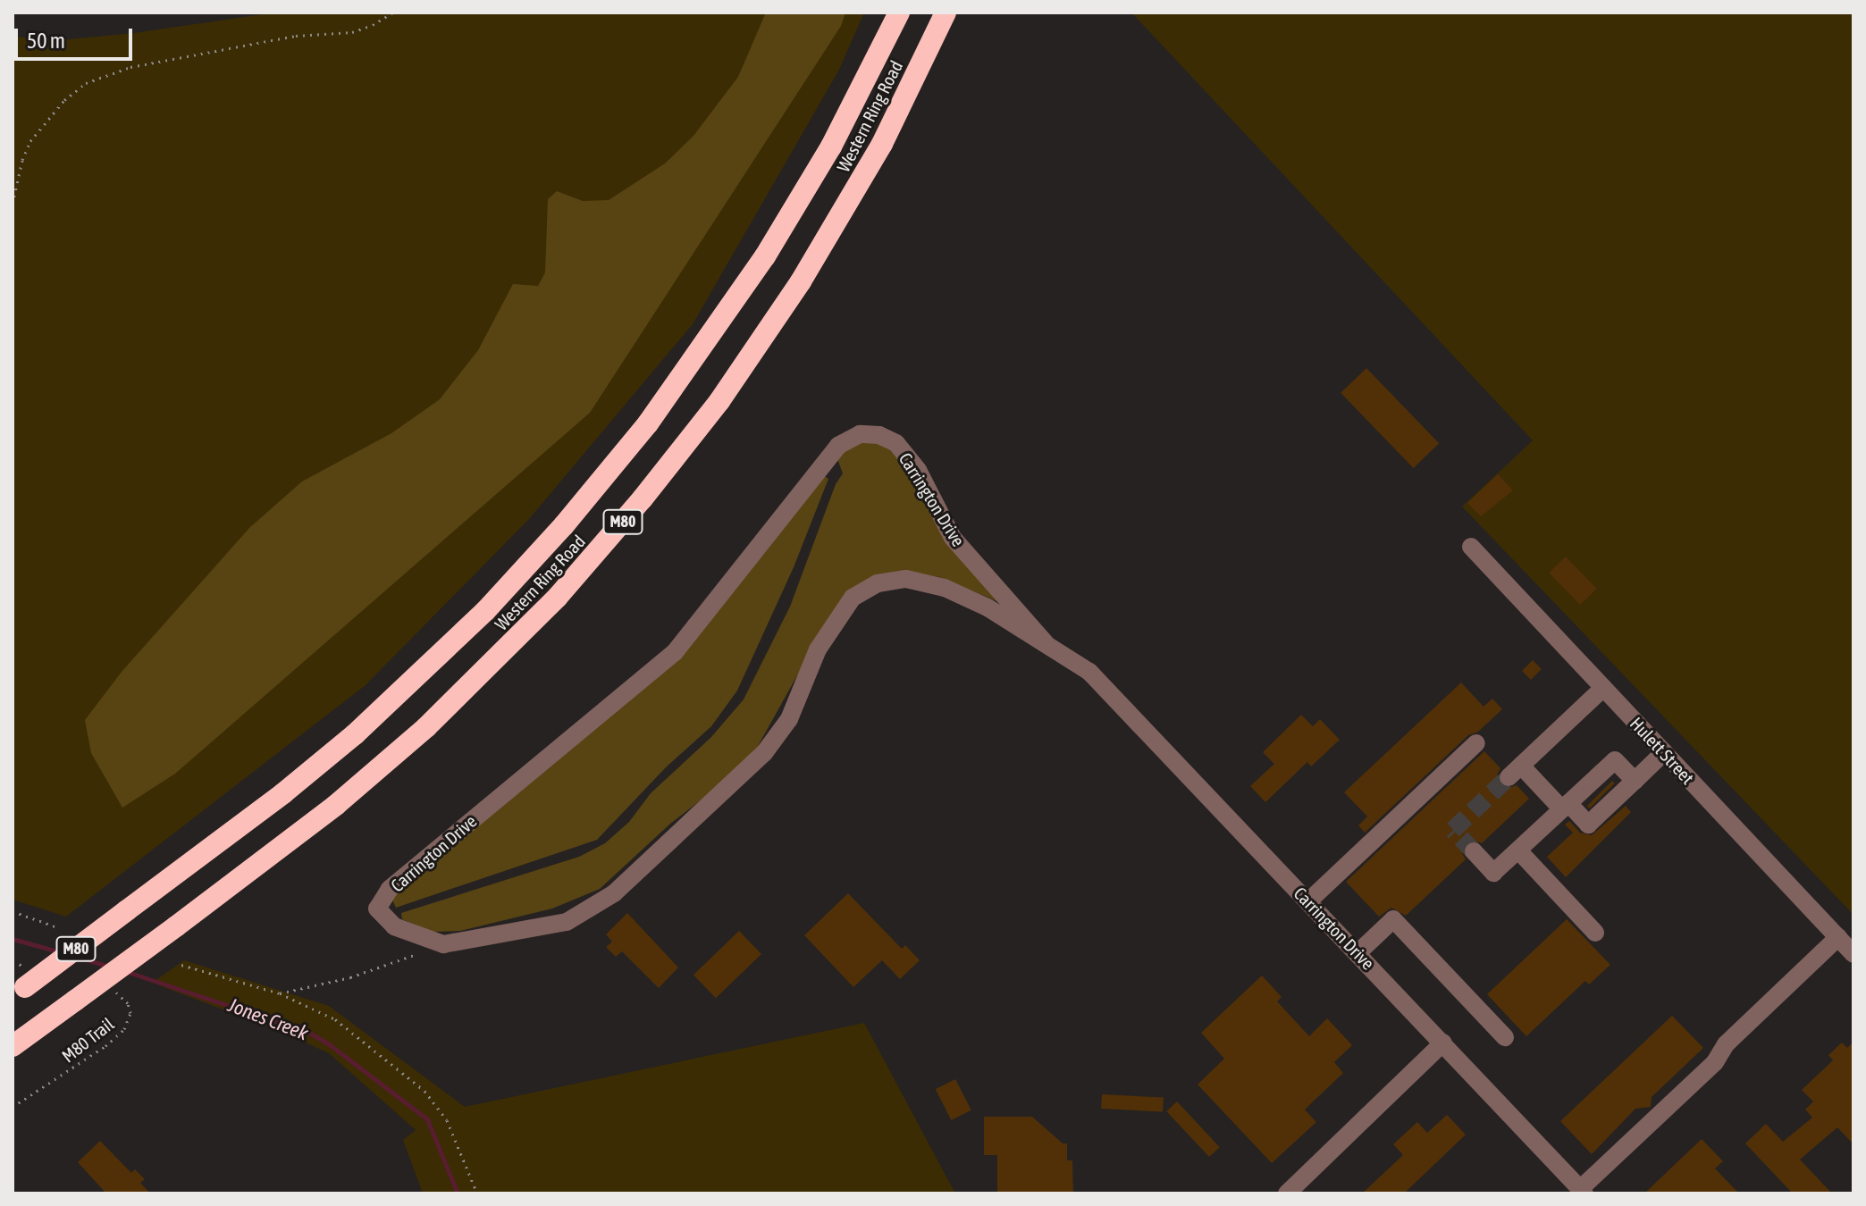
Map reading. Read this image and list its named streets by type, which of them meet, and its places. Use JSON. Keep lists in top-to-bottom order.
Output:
{
  "streets": {
    "highway": ["Western Ring Road", "M80"],
    "street": ["Carrington Drive", "Hulett Street"],
    "path": ["M80 Trail"]
  },
  "water": ["Jones Creek"],
  "scale_bar": "50 m"
}
